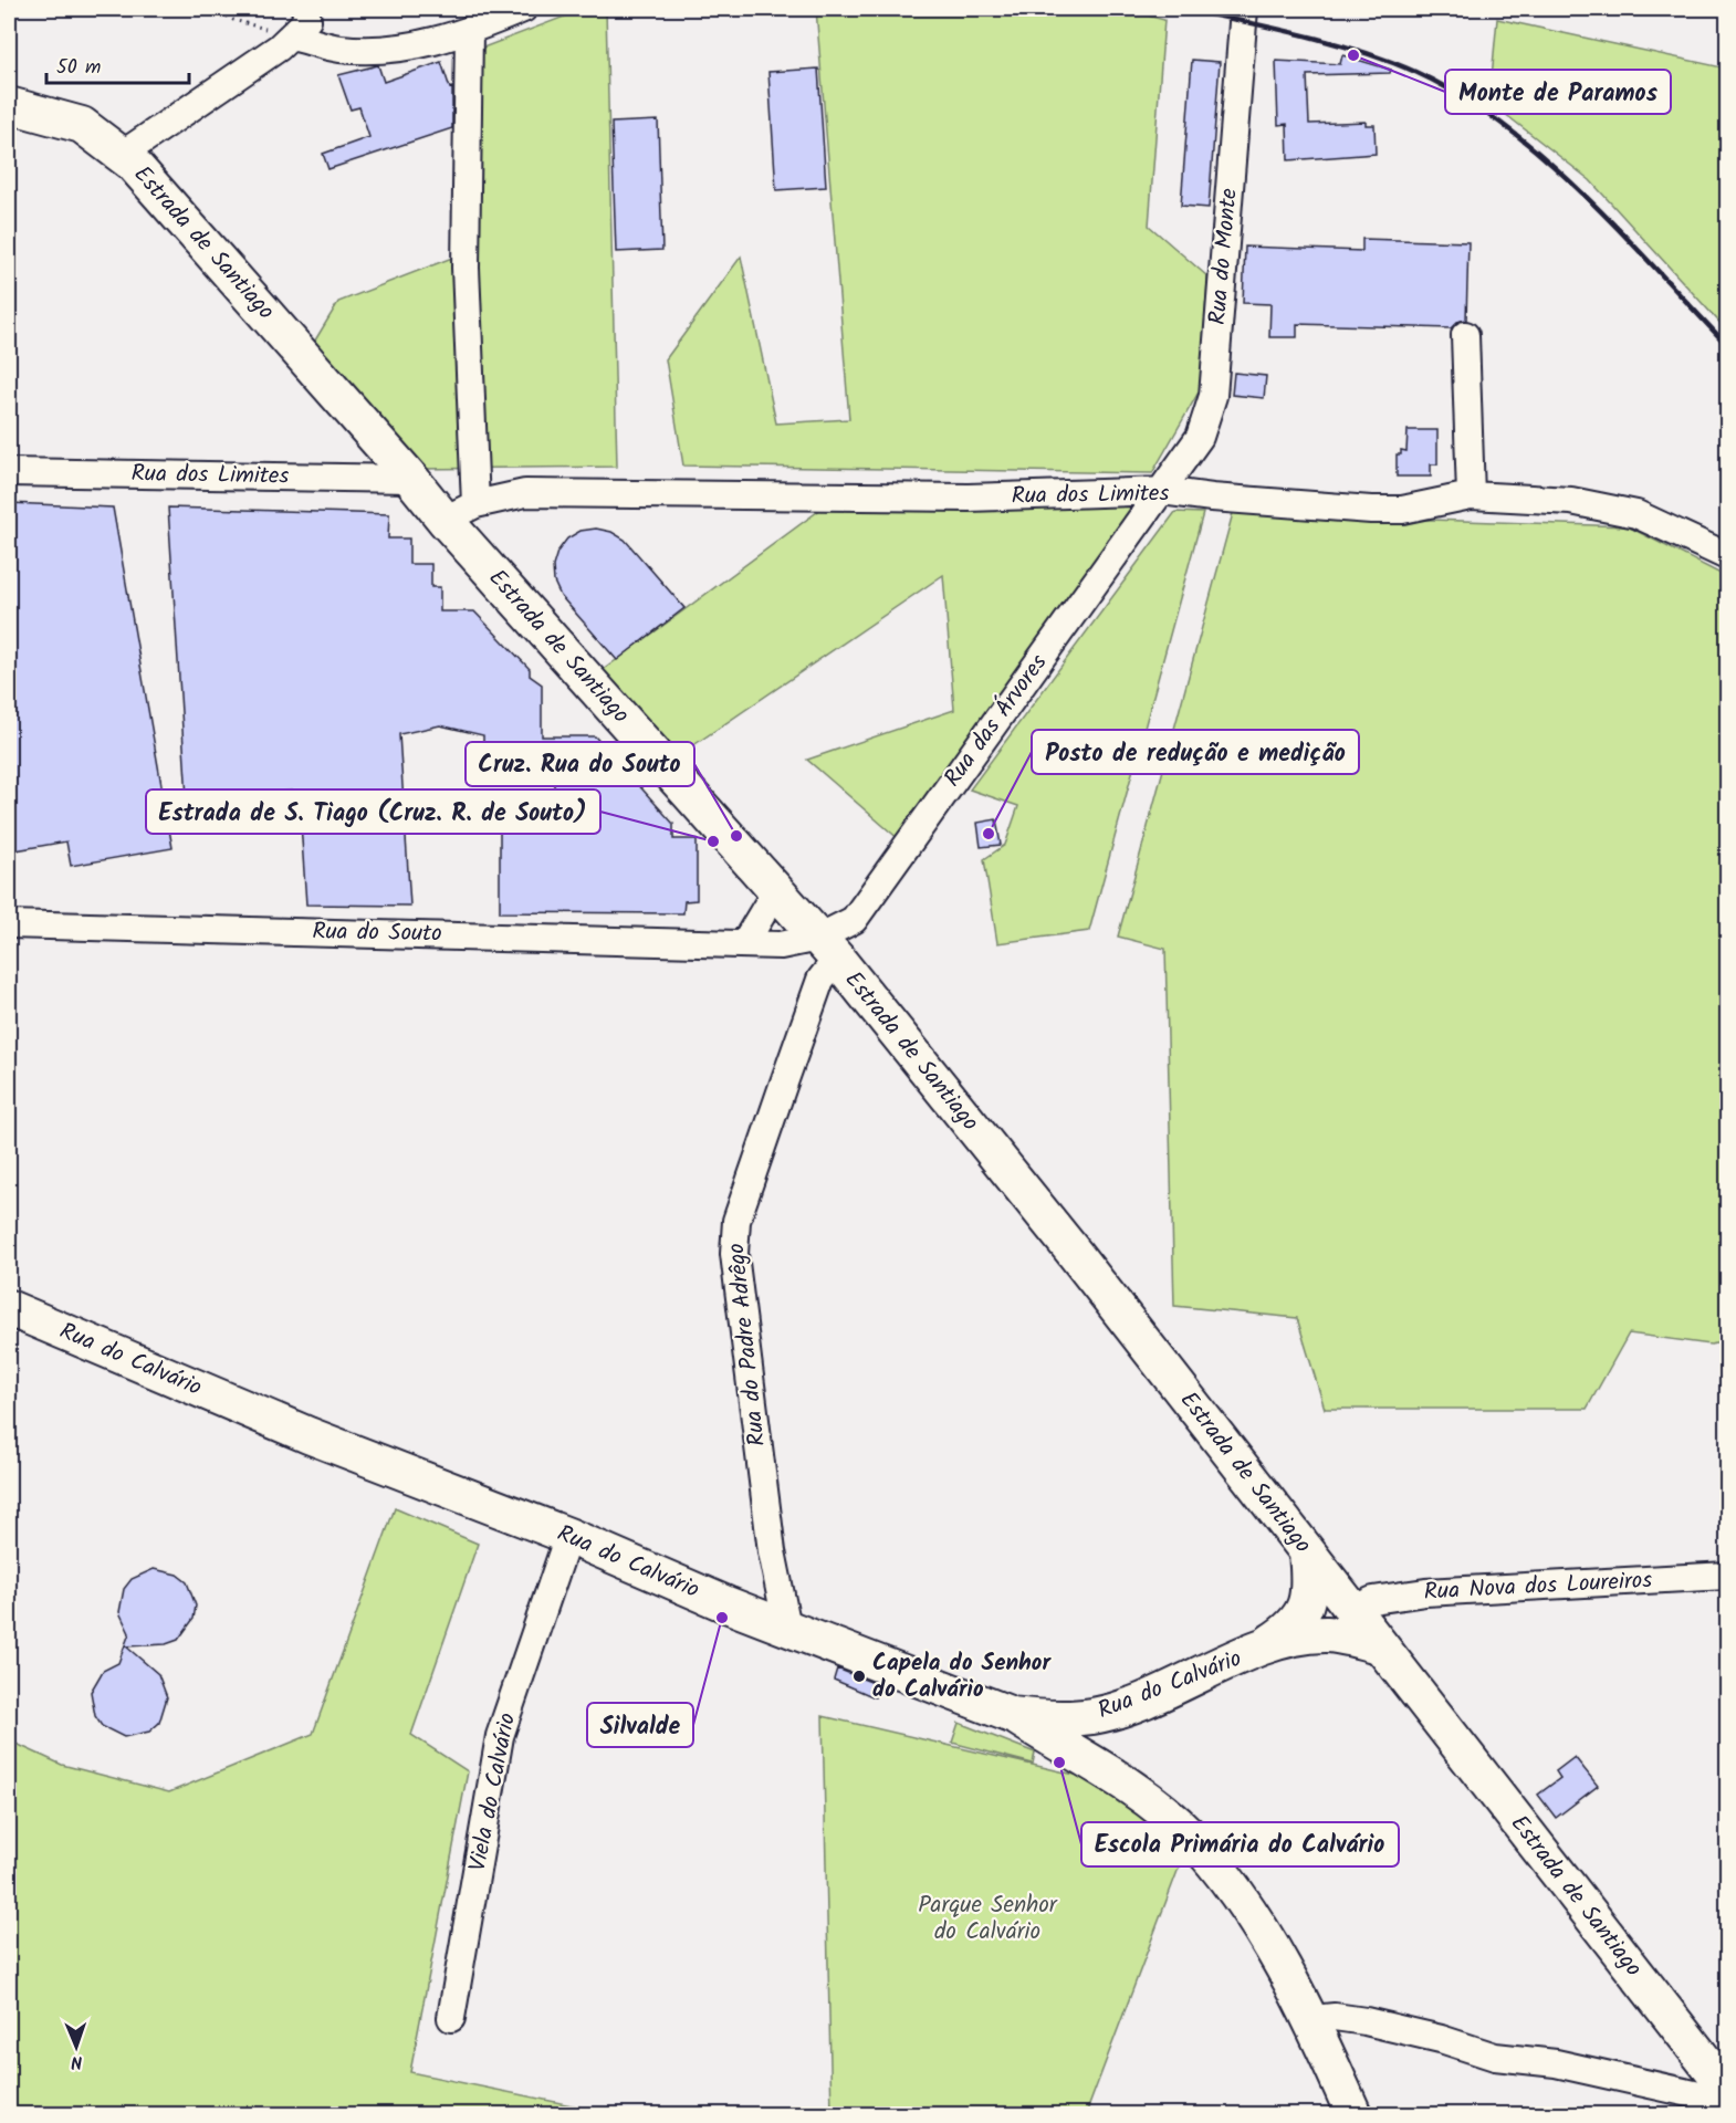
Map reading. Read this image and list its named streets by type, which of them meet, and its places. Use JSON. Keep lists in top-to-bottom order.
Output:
{
  "streets": {
    "main road": ["Estrada de Santiago", "Rua do Calvário"],
    "street": [
      "Rua do Monte",
      "Rua dos Limites",
      "Rua das Árvores",
      "Rua do Souto",
      "Rua do Padre Adrêgo",
      "Rua Nova dos Loureiros",
      "Viela do Calvário"
    ]
  },
  "crossings": [
    ["Estrada de Santiago", "Rua dos Limites"],
    ["Estrada de Santiago", "Rua das Árvores"],
    ["Estrada de Santiago", "Rua do Souto"],
    ["Estrada de Santiago", "Rua do Padre Adrêgo"],
    ["Estrada de Santiago", "Rua do Calvário"],
    ["Estrada de Santiago", "Rua Nova dos Loureiros"],
    ["Rua do Monte", "Rua dos Limites"],
    ["Rua do Monte", "Rua das Árvores"],
    ["Rua dos Limites", "Rua das Árvores"],
    ["Rua das Árvores", "Rua do Souto"],
    ["Rua das Árvores", "Rua do Padre Adrêgo"],
    ["Rua do Souto", "Rua do Padre Adrêgo"],
    ["Rua do Padre Adrêgo", "Rua do Calvário"],
    ["Rua do Calvário", "Rua Nova dos Loureiros"],
    ["Rua do Calvário", "Viela do Calvário"]
  ],
  "parks": ["Parque Senhor do Calvário"],
  "places": [
    "Monte de Paramos",
    "Posto de redução e medição",
    "Cruz. Rua do Souto",
    "Estrada de S. Tiago (Cruz. R. de Souto)",
    "Silvalde",
    "Capela do Senhor do Calvário",
    "Escola Primária do Calvário"
  ],
  "scale_bar": "50 m",
  "north": "bottom"
}
